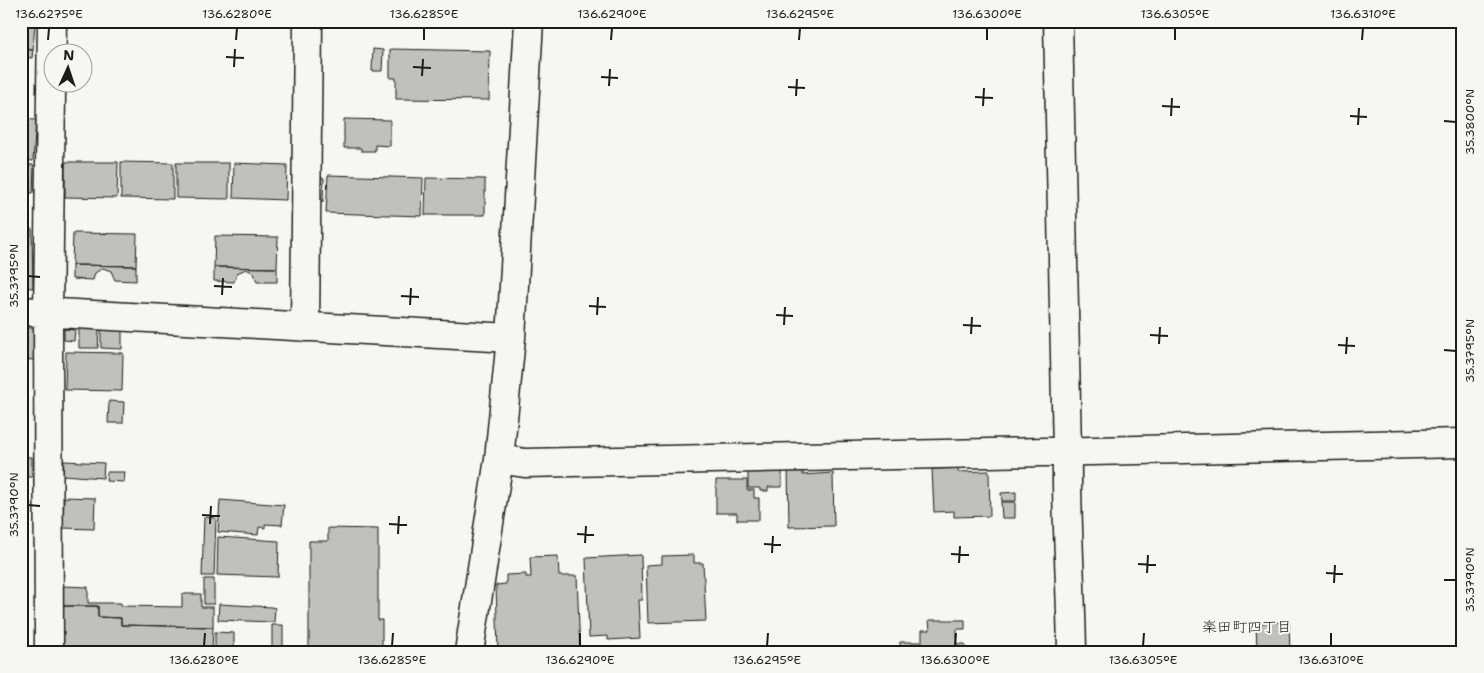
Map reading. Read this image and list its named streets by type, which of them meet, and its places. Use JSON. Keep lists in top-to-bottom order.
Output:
{
  "districts": ["楽田町四丁目"],
  "north": "top",
  "coordinates": [
    "136.6275°E",
    "136.6280°E",
    "136.6285°E",
    "136.6290°E",
    "136.6295°E",
    "136.6300°E",
    "136.6305°E",
    "136.6310°E",
    "35.3800°N",
    "35.3795°N",
    "35.3790°N"
  ]
}
